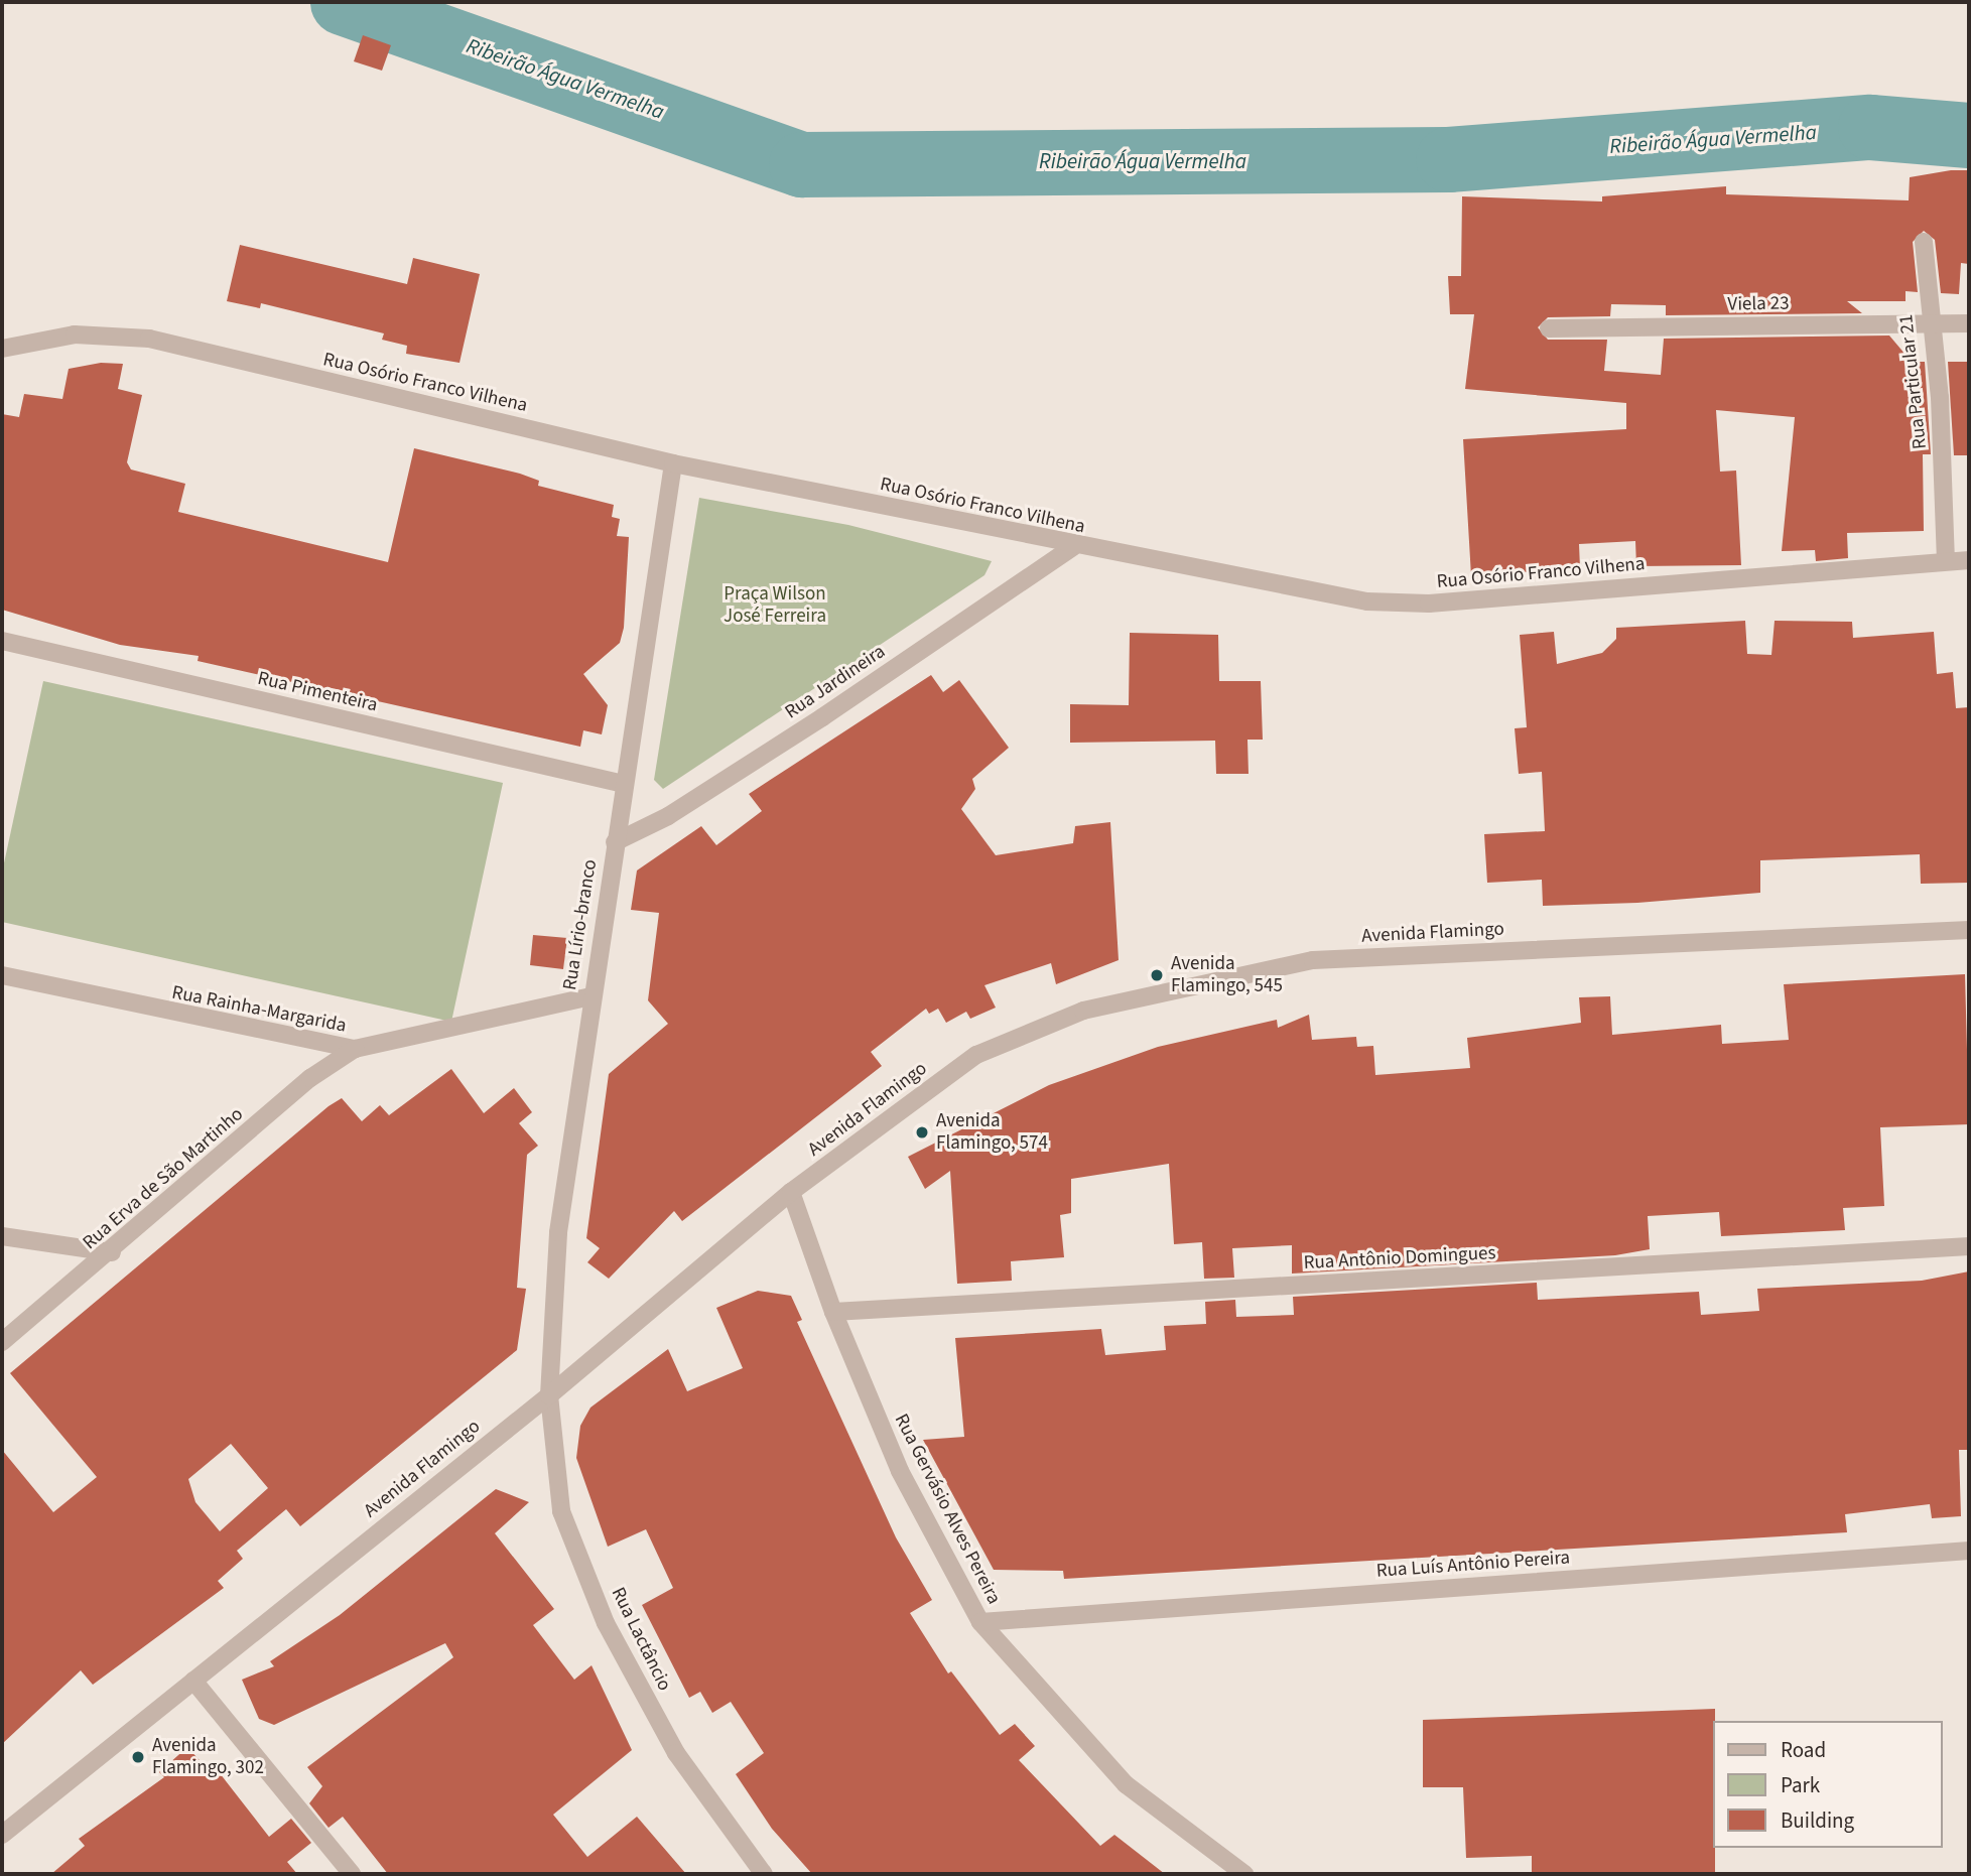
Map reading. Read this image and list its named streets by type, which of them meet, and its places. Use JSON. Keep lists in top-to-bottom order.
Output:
{
  "streets": {
    "street": [
      "Viela 23",
      "Rua Particular 21",
      "Rua Osório Franco Vilhena",
      "Rua Jardineira",
      "Rua Pimenteira",
      "Rua Lírio-branco",
      "Avenida Flamingo",
      "Rua Rainha-Margarida",
      "Rua Erva de São Martinho",
      "Rua Antônio Domingues",
      "Rua Gervásio Alves Pereira",
      "Rua Luís Antônio Pereira",
      "Rua Lactâncio"
    ]
  },
  "crossings": [
    ["Viela 23", "Rua Particular 21"],
    ["Rua Particular 21", "Rua Osório Franco Vilhena"],
    ["Rua Osório Franco Vilhena", "Rua Jardineira"],
    ["Rua Osório Franco Vilhena", "Rua Lírio-branco"],
    ["Rua Jardineira", "Rua Lírio-branco"],
    ["Rua Pimenteira", "Rua Lírio-branco"],
    ["Rua Lírio-branco", "Avenida Flamingo"],
    ["Rua Lírio-branco", "Rua Rainha-Margarida"],
    ["Rua Lírio-branco", "Rua Lactâncio"],
    ["Avenida Flamingo", "Rua Gervásio Alves Pereira"],
    ["Avenida Flamingo", "Rua Lactâncio"],
    ["Rua Rainha-Margarida", "Rua Erva de São Martinho"],
    ["Rua Antônio Domingues", "Rua Gervásio Alves Pereira"],
    ["Rua Gervásio Alves Pereira", "Rua Luís Antônio Pereira"]
  ],
  "water": ["Ribeirão Água Vermelha"],
  "parks": ["Praça Wilson José Ferreira"],
  "places": ["Avenida Flamingo, 545", "Avenida Flamingo, 574", "Avenida Flamingo, 302"],
  "legend": ["Road", "Park", "Building"]
}
